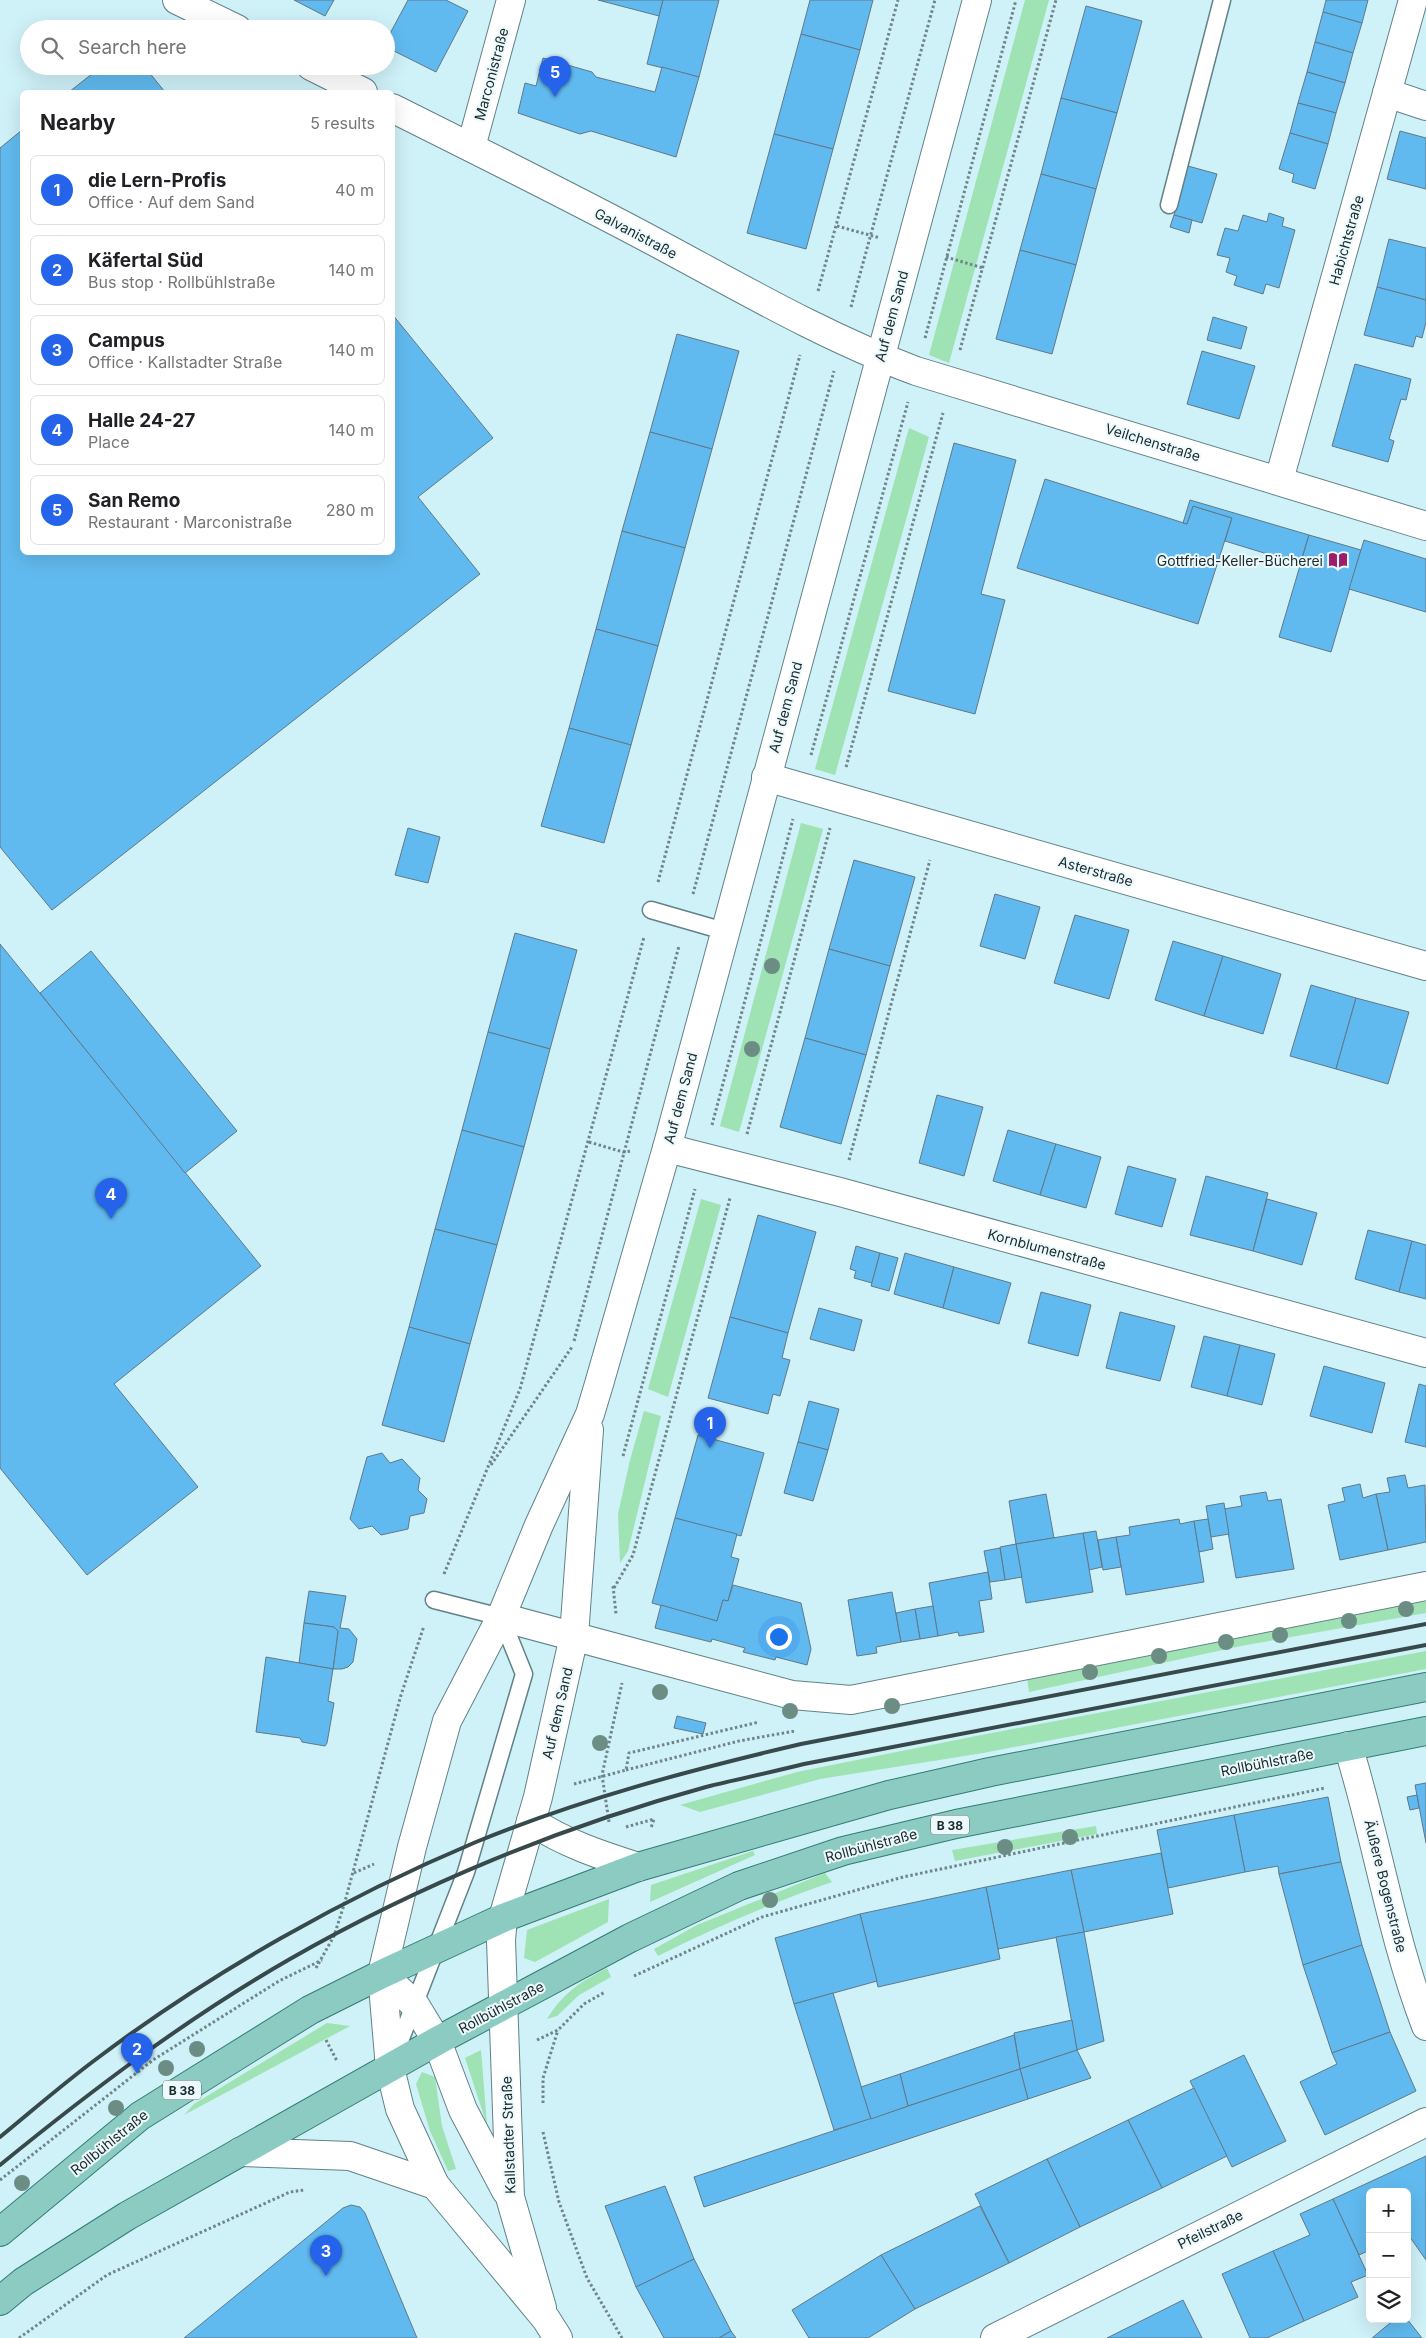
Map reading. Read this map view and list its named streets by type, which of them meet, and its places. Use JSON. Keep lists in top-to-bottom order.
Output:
{
  "streets": {
    "main road": ["Rollbühlstraße", "B 38"],
    "street": [
      "Marconistraße",
      "Galvanistraße",
      "Habichtstraße",
      "Auf dem Sand",
      "Veilchenstraße",
      "Asterstraße",
      "Kornblumenstraße",
      "Äußere Bogenstraße",
      "Kallstadter Straße",
      "Pfeilstraße"
    ]
  },
  "crossings": [
    ["Marconistraße", "Galvanistraße"],
    ["Galvanistraße", "Auf dem Sand"],
    ["Galvanistraße", "Veilchenstraße"],
    ["Habichtstraße", "Veilchenstraße"],
    ["Auf dem Sand", "Veilchenstraße"],
    ["Auf dem Sand", "Asterstraße"],
    ["Auf dem Sand", "Kornblumenstraße"],
    ["Auf dem Sand", "Rollbühlstraße"],
    ["Auf dem Sand", "B 38"],
    ["Auf dem Sand", "Kallstadter Straße"],
    ["Rollbühlstraße", "B 38"],
    ["Rollbühlstraße", "Äußere Bogenstraße"],
    ["Rollbühlstraße", "Kallstadter Straße"],
    ["B 38", "Kallstadter Straße"]
  ],
  "places": {
    "library": ["Gottfried-Keller-Bücherei"]
  },
  "page": {
    "search": "Search here",
    "pins": [
      "5",
      "4",
      "1",
      "2",
      "3"
    ],
    "heading": ["Nearby", "5 results"],
    "list": [
      {
        "mark": "1",
        "name": "die Lern-Profis",
        "note": "Office · Auf dem Sand",
        "value": "40 m"
      },
      {
        "mark": "2",
        "name": "Käfertal Süd",
        "note": "Bus stop · Rollbühlstraße",
        "value": "140 m"
      },
      {
        "mark": "3",
        "name": "Campus",
        "note": "Office · Kallstadter Straße",
        "value": "140 m"
      },
      {
        "mark": "4",
        "name": "Halle 24-27",
        "note": "Place",
        "value": "140 m"
      },
      {
        "mark": "5",
        "name": "San Remo",
        "note": "Restaurant · Marconistraße",
        "value": "280 m"
      }
    ],
    "map_buttons": ["+", "−"]
  }
}
